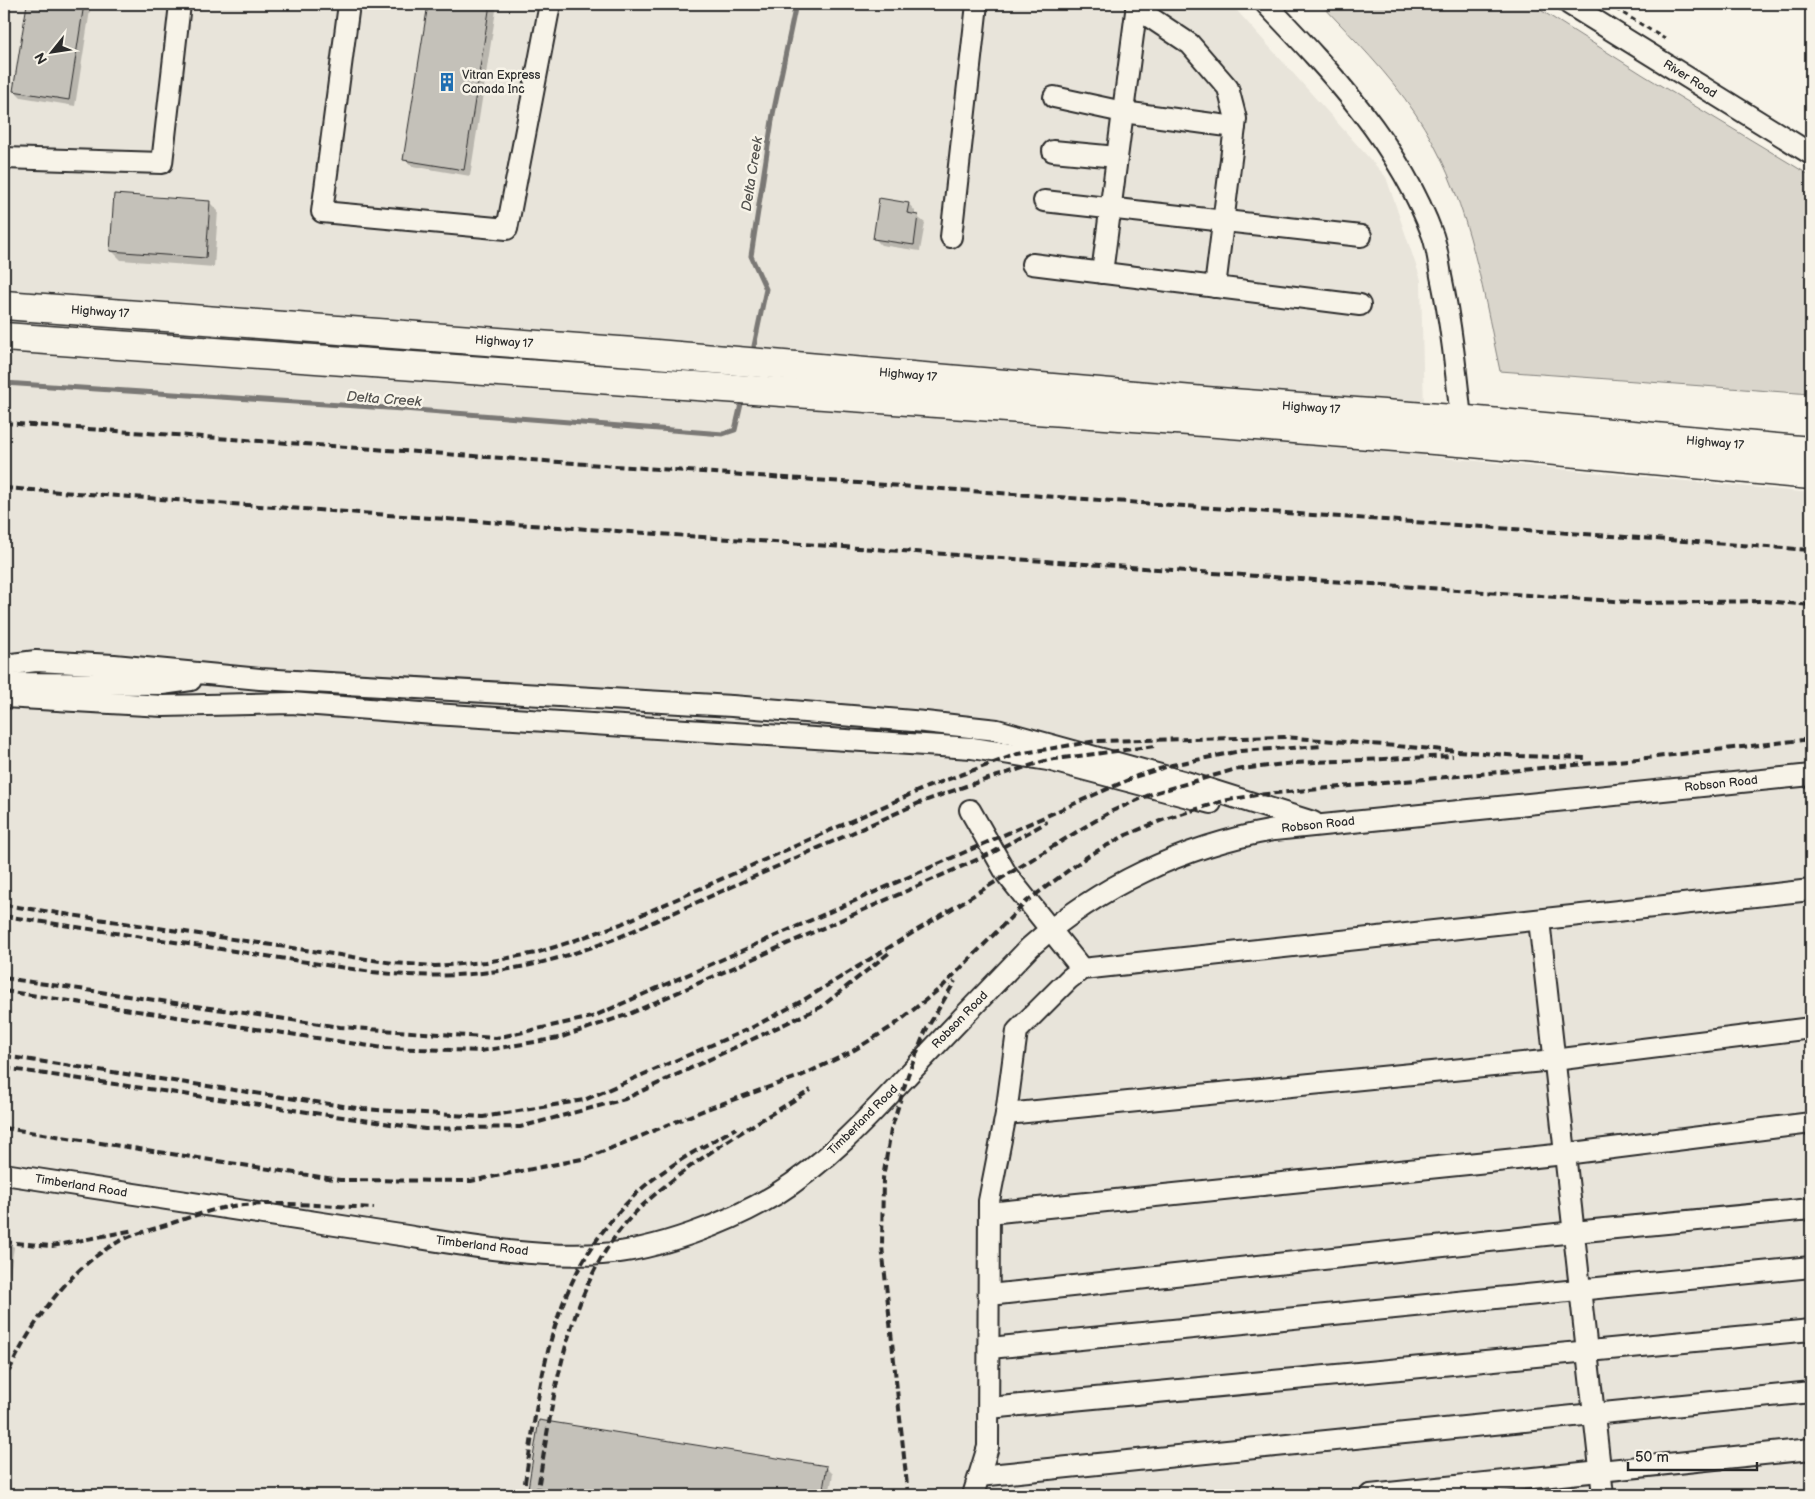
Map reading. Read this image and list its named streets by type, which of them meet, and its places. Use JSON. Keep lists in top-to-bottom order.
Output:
{
  "streets": {
    "highway": ["Highway 17"],
    "street": ["River Road", "Robson Road", "Timberland Road"]
  },
  "crossings": [
    ["Robson Road", "Timberland Road"]
  ],
  "water": ["Delta Creek"],
  "places": {
    "building": ["Vitran Express Canada Inc"]
  },
  "scale_bar": "50 m",
  "north": "bottom left"
}
